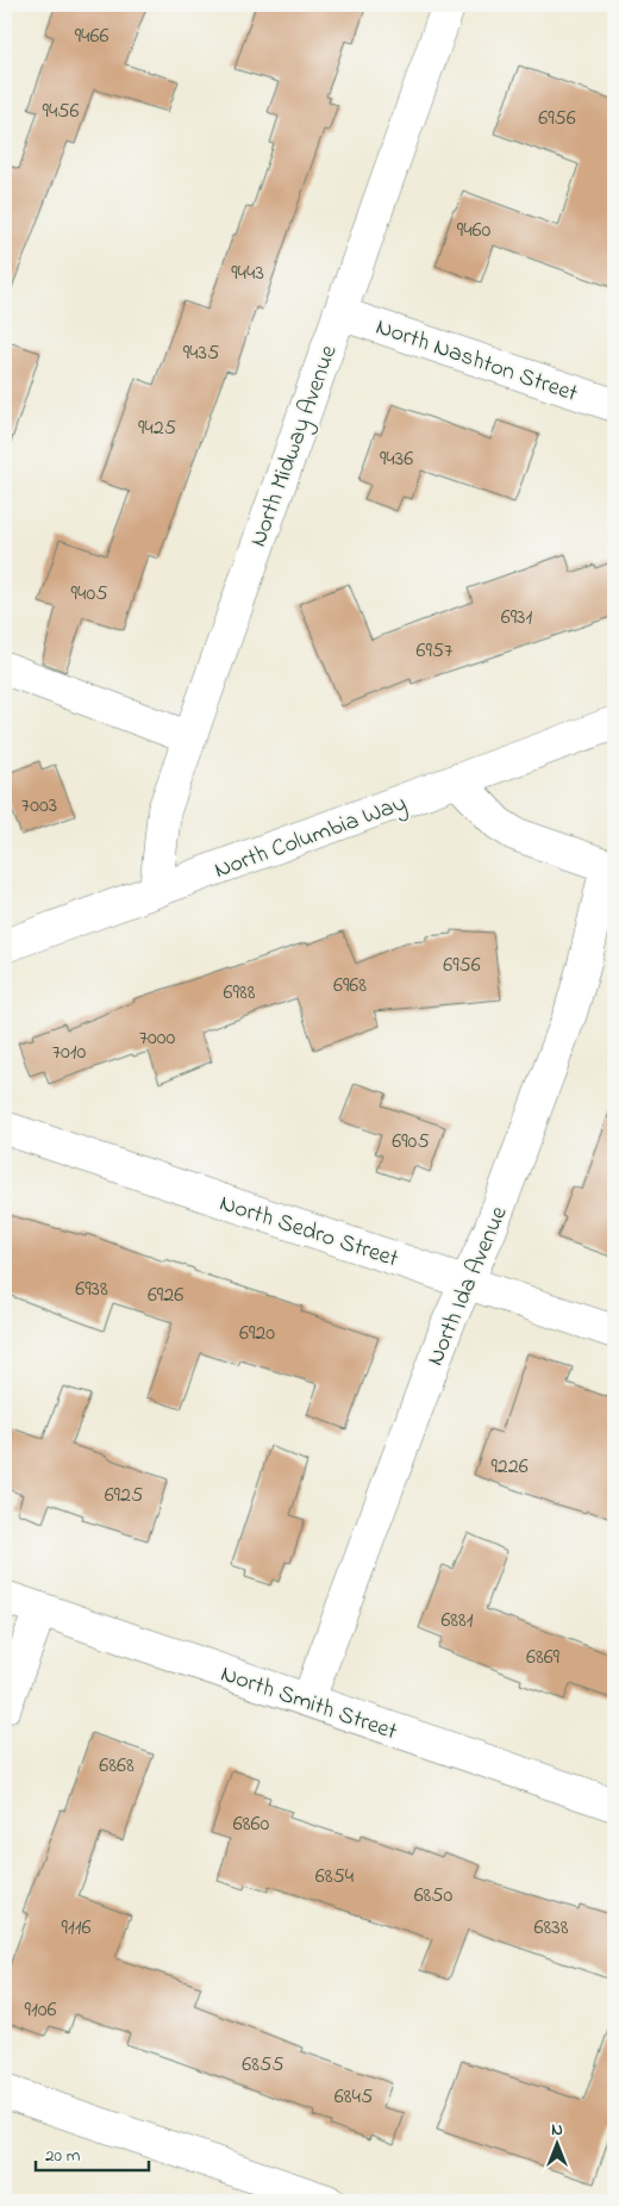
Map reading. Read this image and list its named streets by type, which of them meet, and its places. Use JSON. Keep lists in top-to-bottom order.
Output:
{
  "streets": {
    "street": [
      "North Nashton Street",
      "North Midway Avenue",
      "North Columbia Way",
      "North Sedro Street",
      "North Ida Avenue",
      "North Smith Street"
    ]
  },
  "crossings": [
    ["North Nashton Street", "North Midway Avenue"],
    ["North Midway Avenue", "North Columbia Way"],
    ["North Sedro Street", "North Ida Avenue"],
    ["North Ida Avenue", "North Smith Street"]
  ],
  "house_numbers": [
    "9466",
    "9456",
    "6956",
    "9460",
    "9443",
    "9435",
    "9425",
    "9436",
    "9405",
    "6931",
    "6957",
    "7003",
    "6956",
    "6968",
    "6988",
    "7000",
    "7010",
    "6905",
    "6938",
    "6926",
    "6920",
    "9226",
    "6925",
    "6881",
    "6869",
    "6868",
    "6860",
    "6854",
    "6850",
    "9116",
    "6838",
    "9106",
    "6855",
    "6845"
  ],
  "scale_bar": "20 m",
  "north": "top"
}
